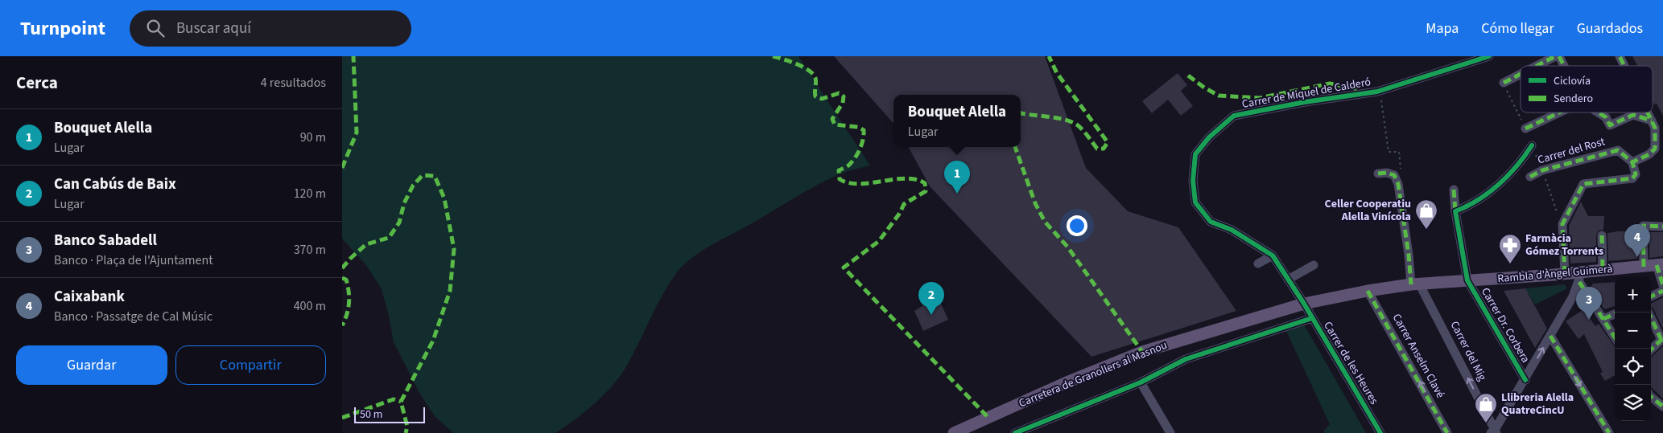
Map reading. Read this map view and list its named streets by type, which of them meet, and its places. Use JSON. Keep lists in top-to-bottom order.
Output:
{
  "streets": {
    "main road": ["Rambla d'Àngel Guimerà", "Carretera de Granollers al Masnou"],
    "street": [
      "Carrer de Miquel de Calderó",
      "Carrer del Rost",
      "Carrer Dr. Corbera",
      "Carrer del Mig",
      "Carrer Anselm Clavé",
      "Carrer de les Heures"
    ]
  },
  "crossings": [
    ["Carrer de Miquel de Calderó", "Rambla d'Àngel Guimerà"],
    ["Carrer de Miquel de Calderó", "Carrer de les Heures"],
    ["Carrer de Miquel de Calderó", "Carretera de Granollers al Masnou"],
    ["Rambla d'Àngel Guimerà", "Carrer Dr. Corbera"],
    ["Rambla d'Àngel Guimerà", "Carrer del Mig"],
    ["Rambla d'Àngel Guimerà", "Carrer Anselm Clavé"],
    ["Rambla d'Àngel Guimerà", "Carrer de les Heures"],
    ["Rambla d'Àngel Guimerà", "Carretera de Granollers al Masnou"],
    ["Carrer de les Heures", "Carretera de Granollers al Masnou"]
  ],
  "one_way": ["Carrer del Mig", "Carrer Anselm Clavé"],
  "places": {
    "shop": ["Celler Cooperatiu Alella Vinícola", "Llibreria Alella QuatreCincU"],
    "pharmacy": ["Farmàcia Gómez Torrents"]
  },
  "legend": ["Ciclovía", "Sendero"],
  "scale_bar": "50 m",
  "page": {
    "header": "Turnpoint",
    "search": "Buscar aquí",
    "nav": ["Mapa", "Cómo llegar", "Guardados"],
    "heading": ["Cerca", "4 resultados"],
    "popup": ["Bouquet Alella", "Lugar"],
    "list": [
      {
        "mark": "1",
        "name": "Bouquet Alella",
        "note": "Lugar",
        "value": "90 m"
      },
      {
        "mark": "2",
        "name": "Can Cabús de Baix",
        "note": "Lugar",
        "value": "120 m"
      },
      {
        "mark": "3",
        "name": "Banco Sabadell",
        "note": "Banco · Plaça de l'Ajuntament",
        "value": "370 m"
      },
      {
        "mark": "4",
        "name": "Caixabank",
        "note": "Banco · Passatge de Cal Músic",
        "value": "400 m"
      }
    ],
    "pins": [
      "1",
      "4",
      "2",
      "3"
    ],
    "map_buttons": ["+", "−"],
    "buttons": ["Guardar", "Compartir"],
    "scale": "50 m"
  }
}
